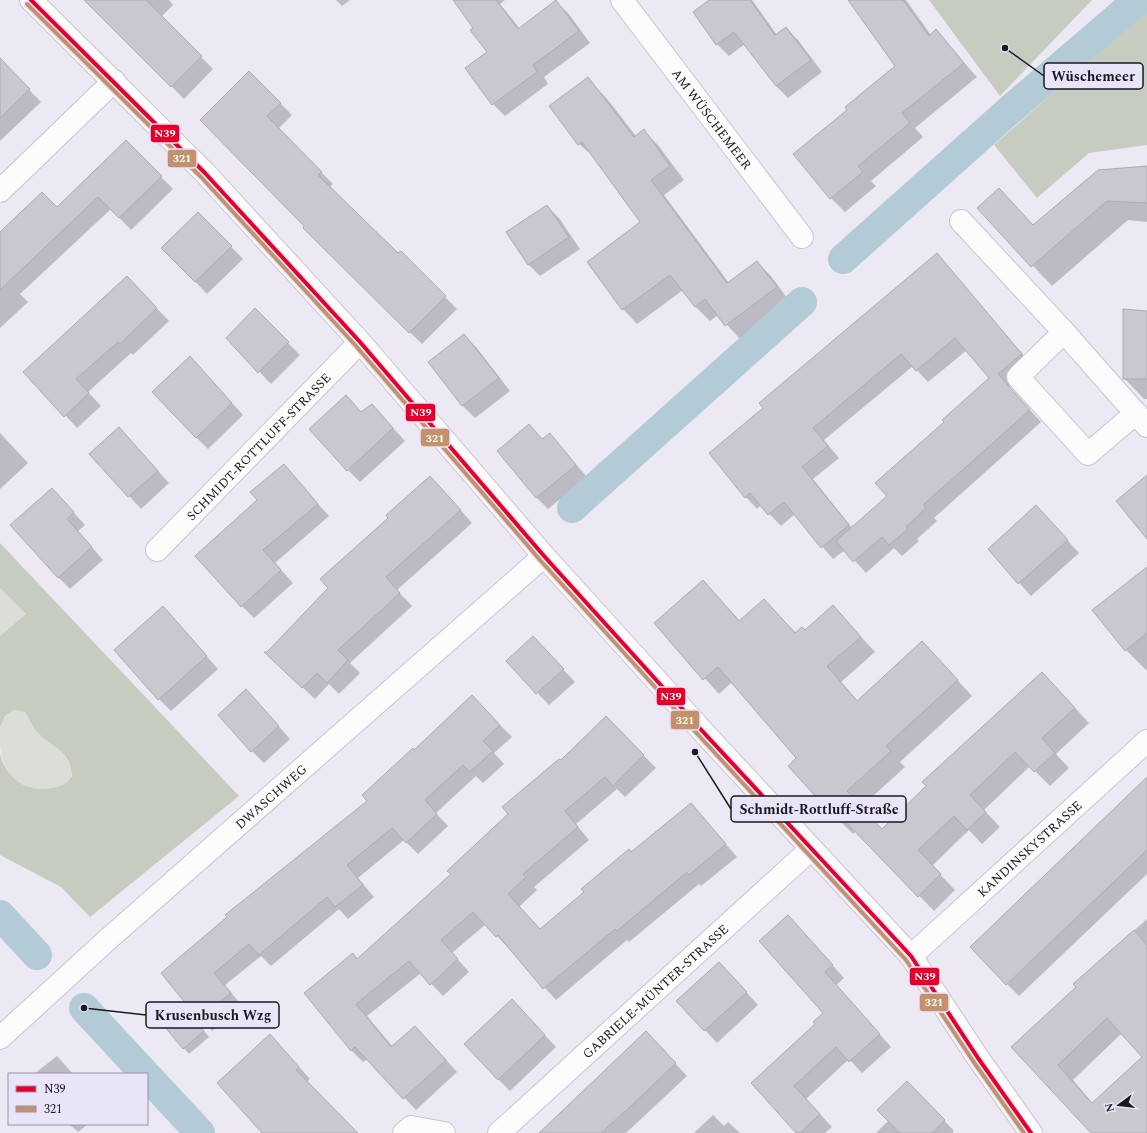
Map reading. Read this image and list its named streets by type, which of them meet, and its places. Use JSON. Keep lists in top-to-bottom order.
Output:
{
  "streets": {
    "street": [
      "AM WÜSCHEMEER",
      "SCHMIDT-ROTTLUFF-STRASSE",
      "DWASCHWEG",
      "KANDINSKYSTRASSE",
      "GABRIELE-MÜNTER-STRASSE"
    ]
  },
  "places": ["Wüschemeer", "Schmidt-Rottluff-Straße", "Krusenbusch Wzg"],
  "lines": ["transit line N39", "transit line 321"],
  "legend": ["N39", "321"],
  "north": "left"
}
